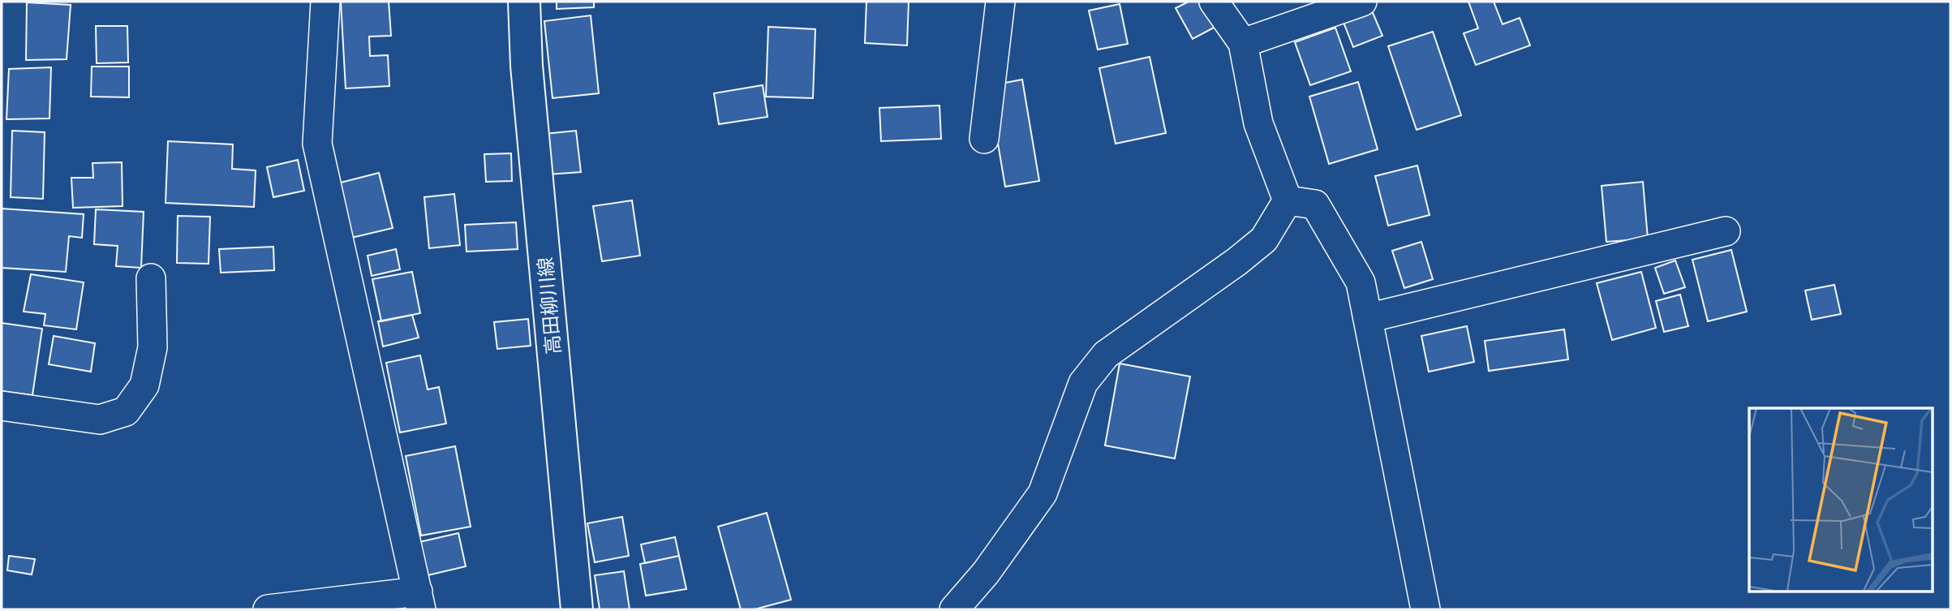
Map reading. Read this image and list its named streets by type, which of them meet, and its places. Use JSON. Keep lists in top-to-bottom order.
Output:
{
  "streets": {
    "main road": ["高田柳川線"]
  }
}
